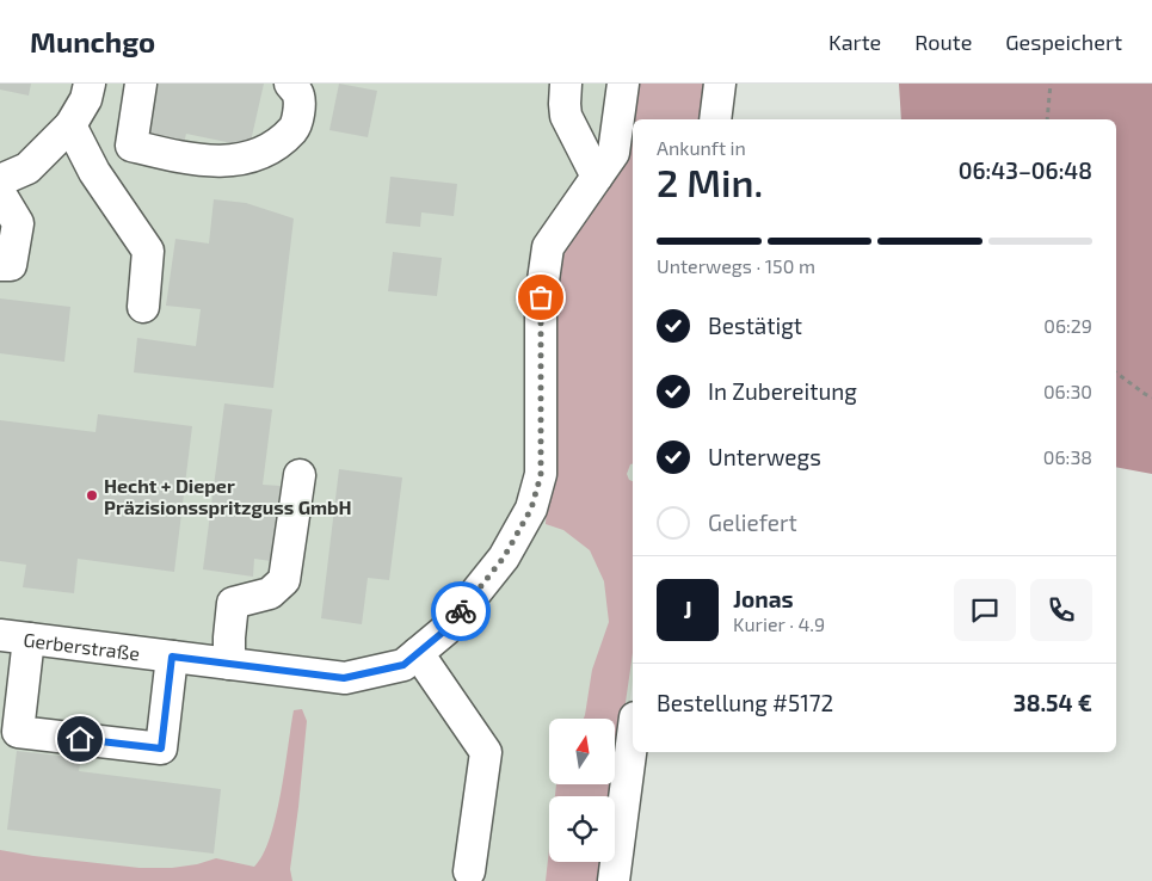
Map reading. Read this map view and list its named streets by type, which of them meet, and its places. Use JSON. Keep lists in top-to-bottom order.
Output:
{
  "streets": {
    "street": ["Gerberstraße"]
  },
  "places": ["Hecht + Dieper Präzisionsspritzguss GmbH"],
  "north": "top",
  "page": {
    "header": "Munchgo",
    "nav": ["Karte", "Route", "Gespeichert"],
    "heading": ["2 Min.", "Ankunft in", "06:43–06:48"],
    "panel": [
      "Jonas",
      "Kurier · 4.9",
      "Bestellung #5172",
      "38.54 €"
    ],
    "bar": "Unterwegs · 150 m",
    "list": [
      ["Bestätigt", "06:29"],
      ["In Zubereitung", "06:30"],
      ["Unterwegs", "06:38"],
      "Geliefert"
    ],
    "round": "J"
  }
}
